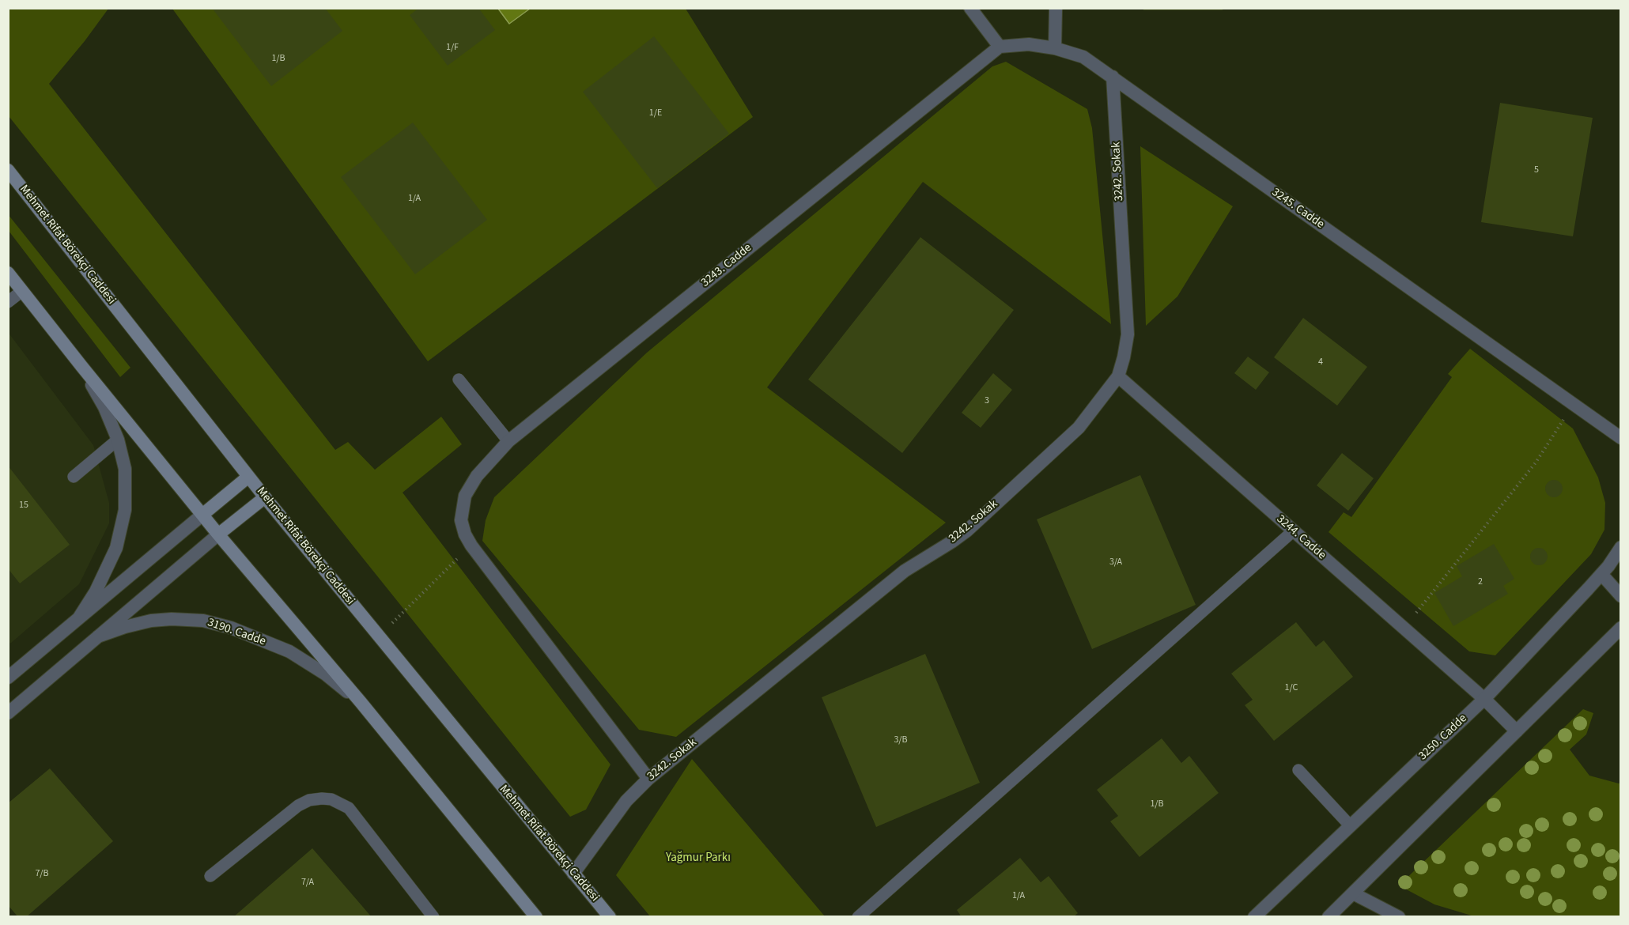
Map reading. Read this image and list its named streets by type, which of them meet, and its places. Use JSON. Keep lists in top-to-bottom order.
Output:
{
  "streets": {
    "main road": ["Mehmet Rifat Börekçi Caddesi"],
    "street": [
      "3242. Sokak",
      "3245. Cadde",
      "3243. Cadde",
      "3244. Cadde",
      "3190. Cadde",
      "3250. Cadde"
    ]
  },
  "crossings": [
    ["3242. Sokak", "3245. Cadde"],
    ["3242. Sokak", "Mehmet Rifat Börekçi Caddesi"],
    ["3242. Sokak", "3244. Cadde"],
    ["3245. Cadde", "3243. Cadde"],
    ["3244. Cadde", "3250. Cadde"]
  ],
  "parks": ["Yağmur Parkı"],
  "house_numbers": [
    "1/F",
    "1/B",
    "1/E",
    "5",
    "1/A",
    "4",
    "3",
    "15",
    "3/A",
    "2",
    "1/C",
    "3/B",
    "1/B",
    "7/B",
    "7/A",
    "1/A"
  ]
}
